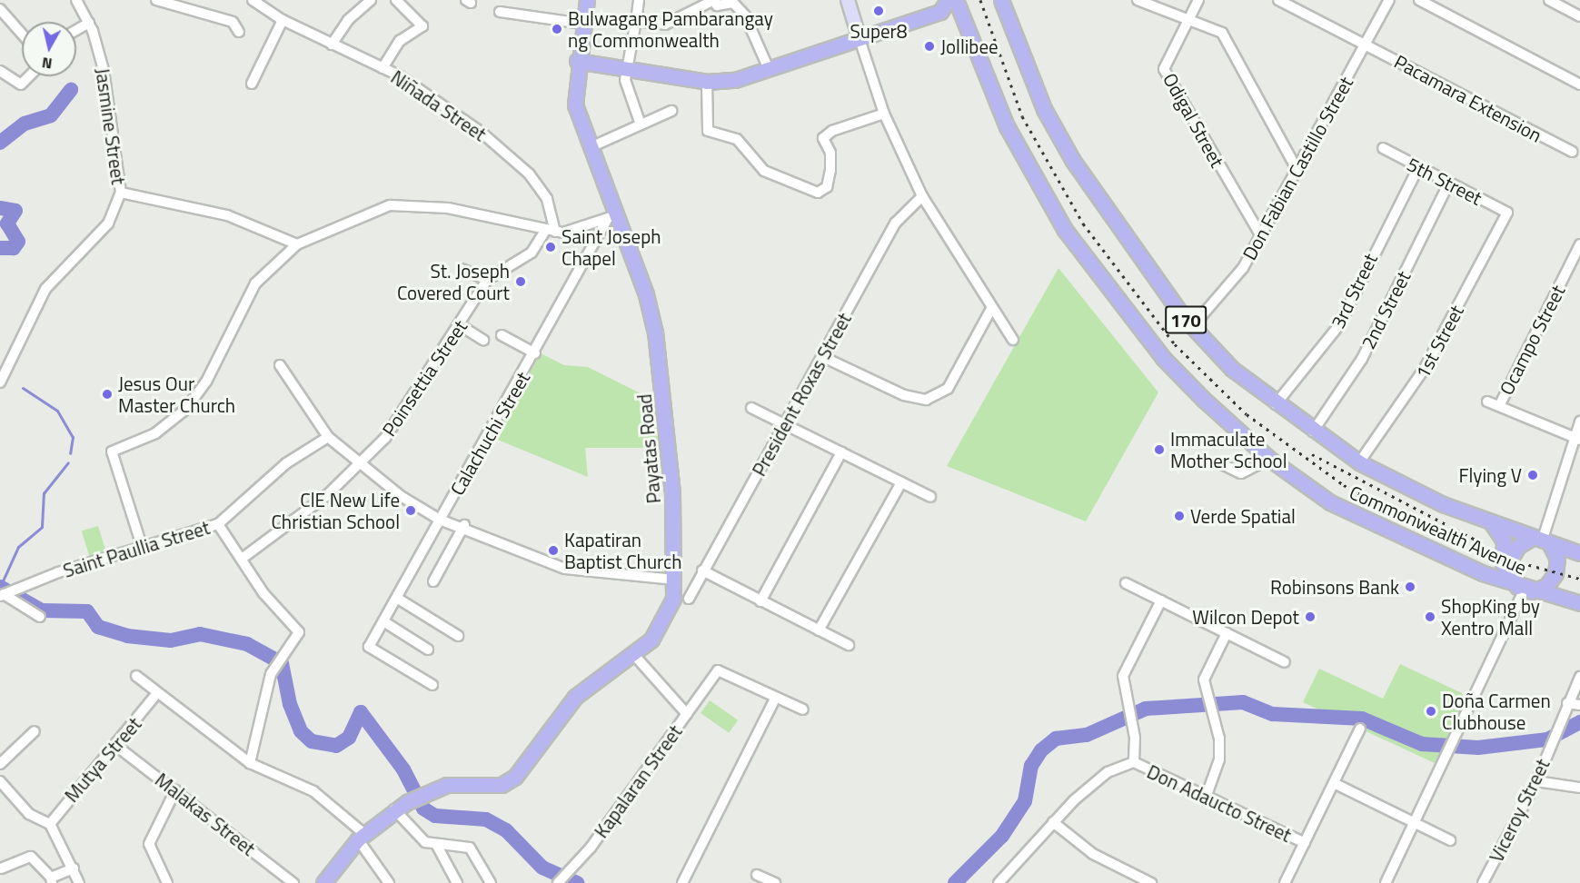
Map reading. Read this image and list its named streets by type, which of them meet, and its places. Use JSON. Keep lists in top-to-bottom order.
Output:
{
  "streets": {
    "main road": ["170", "Payatas Road", "Commonwealth Avenue"],
    "street": [
      "Pacamara Extension",
      "Niñada Street",
      "Odigal Street",
      "Jasmine Street",
      "Don Fabian Castillo Street",
      "5th Street",
      "3rd Street",
      "2nd Street",
      "Ocampo Street",
      "1st Street",
      "Poinsettia Street",
      "President Roxas Street",
      "Calachuchi Street",
      "Saint Paullia Street",
      "Mutya Street",
      "Kapalaran Street",
      "Don Adaucto Street",
      "Viceroy Street",
      "Malakas Street"
    ]
  },
  "crossings": [
    ["Pacamara Extension", "Don Fabian Castillo Street"],
    ["Niñada Street", "Poinsettia Street"],
    ["Odigal Street", "Don Fabian Castillo Street"],
    ["Don Fabian Castillo Street", "Commonwealth Avenue"],
    ["5th Street", "3rd Street"],
    ["5th Street", "2nd Street"],
    ["5th Street", "1st Street"],
    ["3rd Street", "Commonwealth Avenue"],
    ["2nd Street", "Commonwealth Avenue"],
    ["1st Street", "Commonwealth Avenue"],
    ["Calachuchi Street", "Payatas Road"],
    ["Payatas Road", "Kapalaran Street"],
    ["Mutya Street", "Malakas Street"]
  ],
  "places": [
    "Super8",
    "Bulwagang Pambarangay ng Commonwealth",
    "Jollibee",
    "Saint Joseph Chapel",
    "St. Joseph Covered Court",
    "Jesus Our Master Church",
    "Immaculate Mother School",
    "Flying V",
    "ClE New Life Christian School",
    "Verde Spatial",
    "Kapatiran Baptist Church",
    "Robinsons Bank",
    "Wilcon Depot",
    "ShopKing by Xentro Mall",
    "Doña Carmen Clubhouse"
  ],
  "north": "bottom"
}
